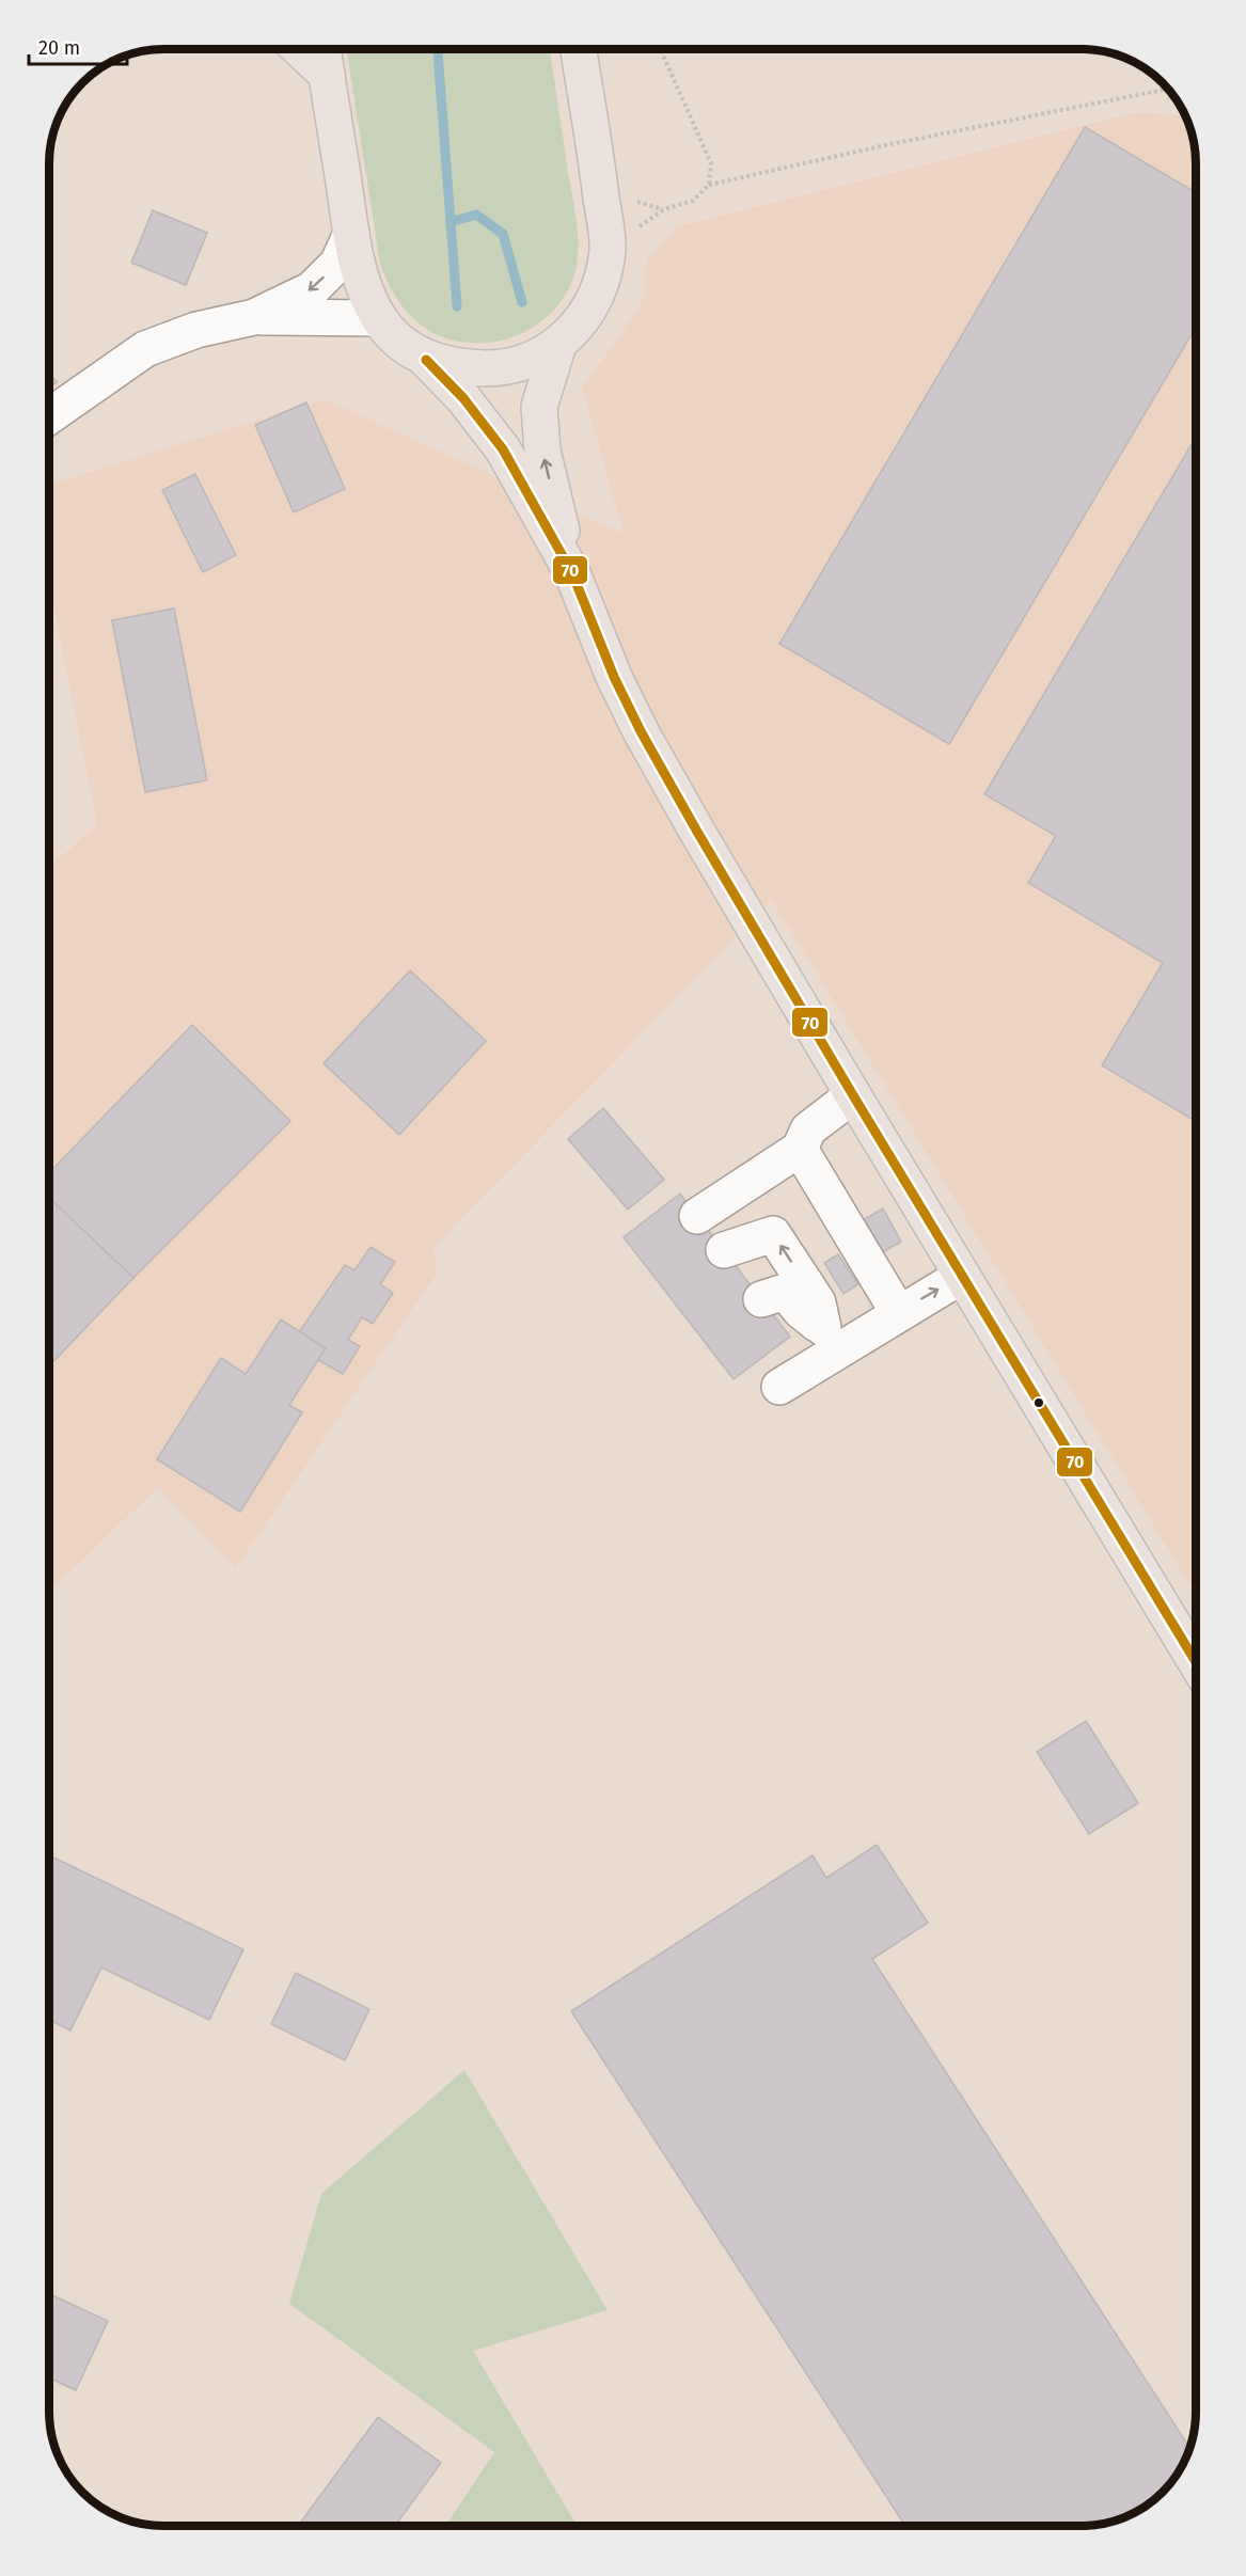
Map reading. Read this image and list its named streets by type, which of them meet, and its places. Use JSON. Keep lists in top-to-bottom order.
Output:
{
  "lines": ["transit line 70"],
  "scale_bar": "20 m"
}
